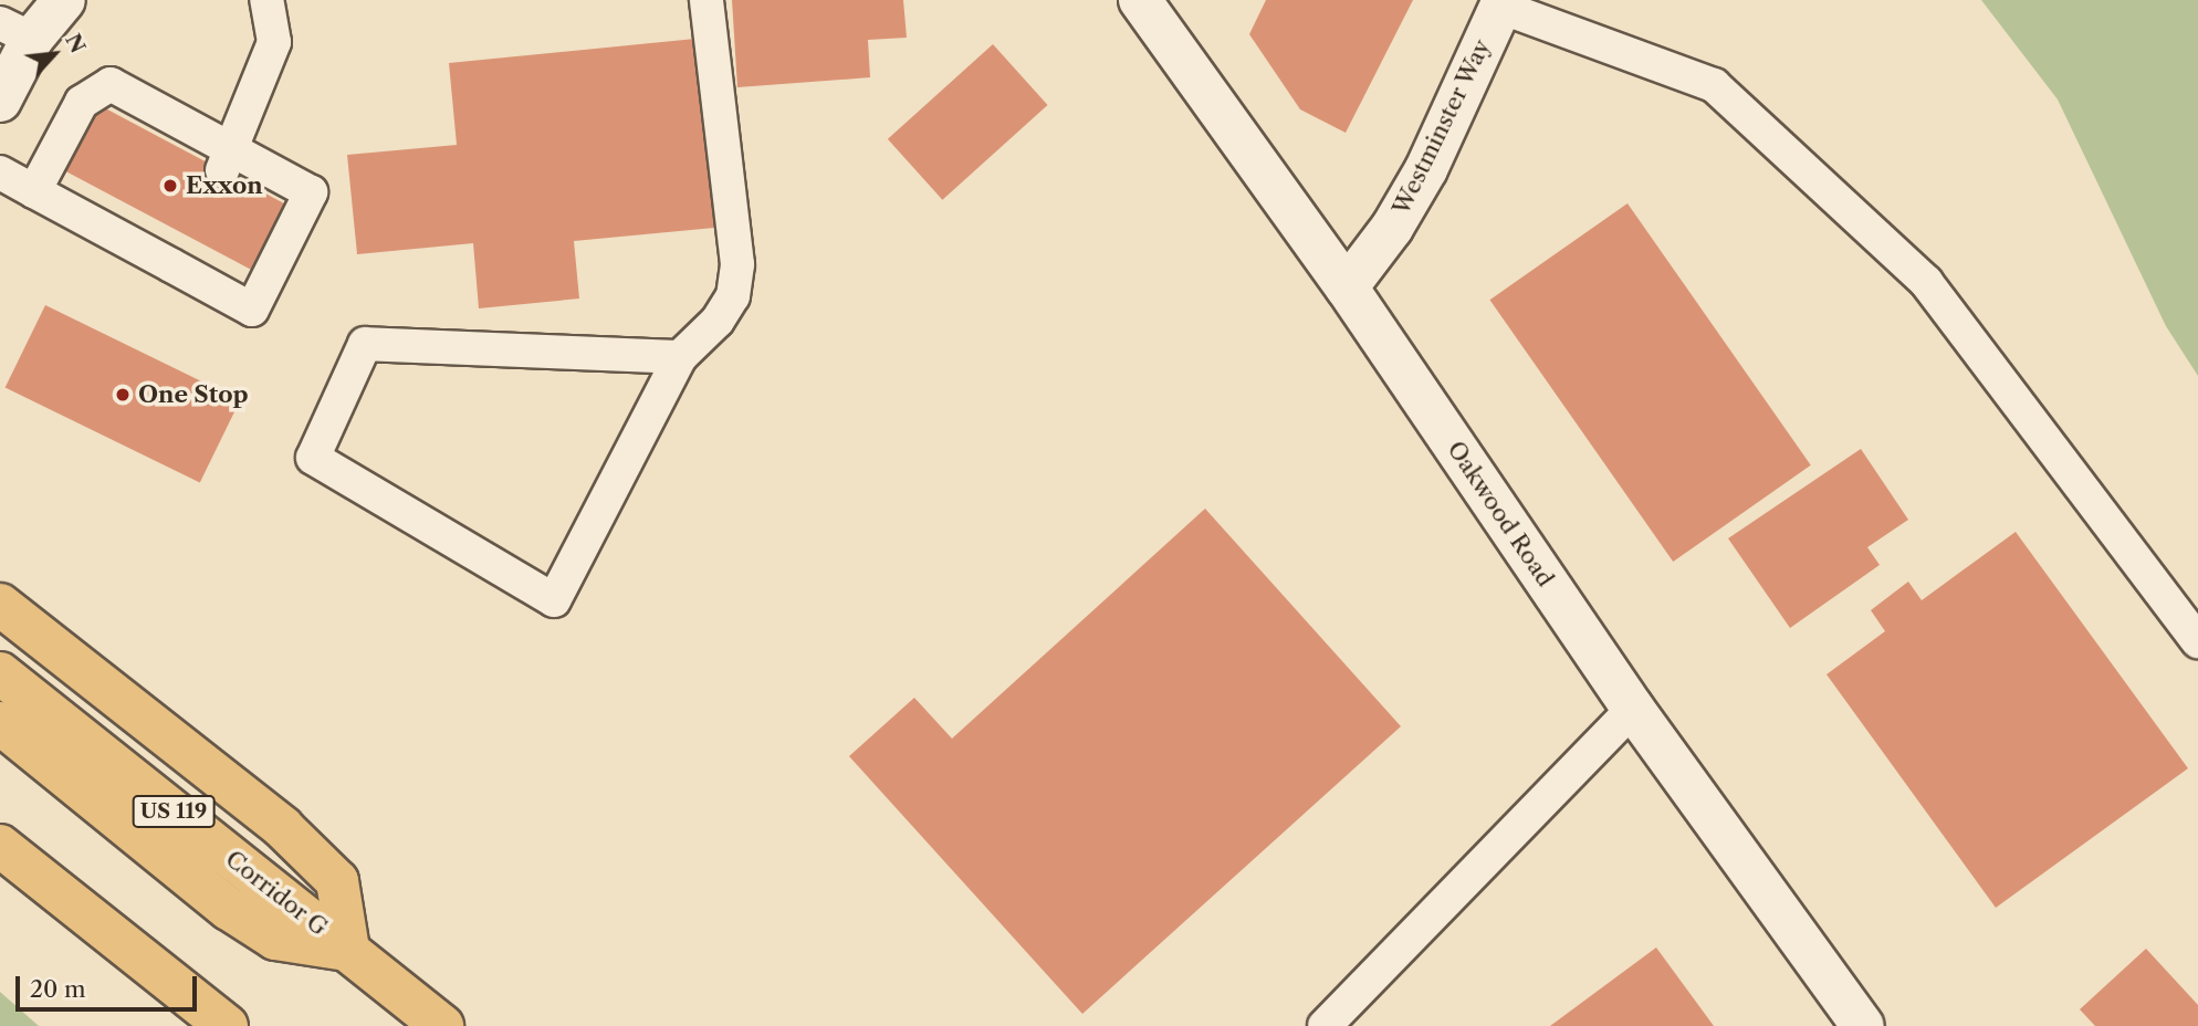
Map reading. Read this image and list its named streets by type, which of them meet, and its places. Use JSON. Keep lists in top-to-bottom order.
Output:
{
  "streets": {
    "highway": ["US 119", "Corridor G"],
    "street": ["Westminster Way", "Oakwood Road"]
  },
  "crossings": [
    ["Westminster Way", "Oakwood Road"]
  ],
  "places": ["Exxon", "One Stop"],
  "scale_bar": "20 m",
  "north": "top right"
}
